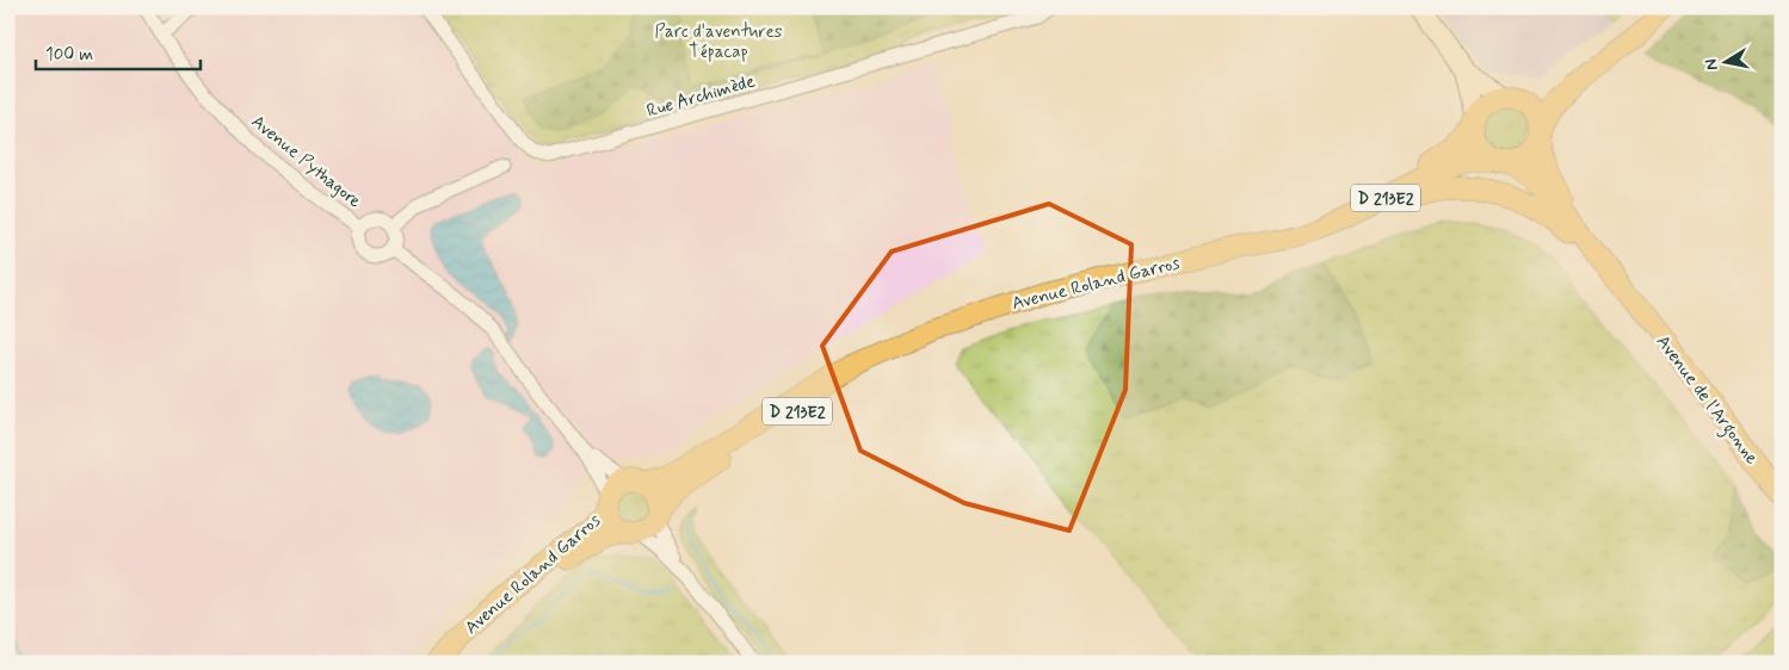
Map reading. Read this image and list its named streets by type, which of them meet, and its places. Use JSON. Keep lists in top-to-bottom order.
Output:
{
  "streets": {
    "main road": ["D 213E2", "Avenue Roland Garros", "Avenue de l'Argonne"],
    "street": ["Rue Archimède", "Avenue Pythagore"]
  },
  "crossings": [
    ["Avenue Roland Garros", "Avenue de l'Argonne"]
  ],
  "parks": ["Parc d'aventures Tépacap"],
  "scale_bar": "100 m",
  "north": "left"
}
